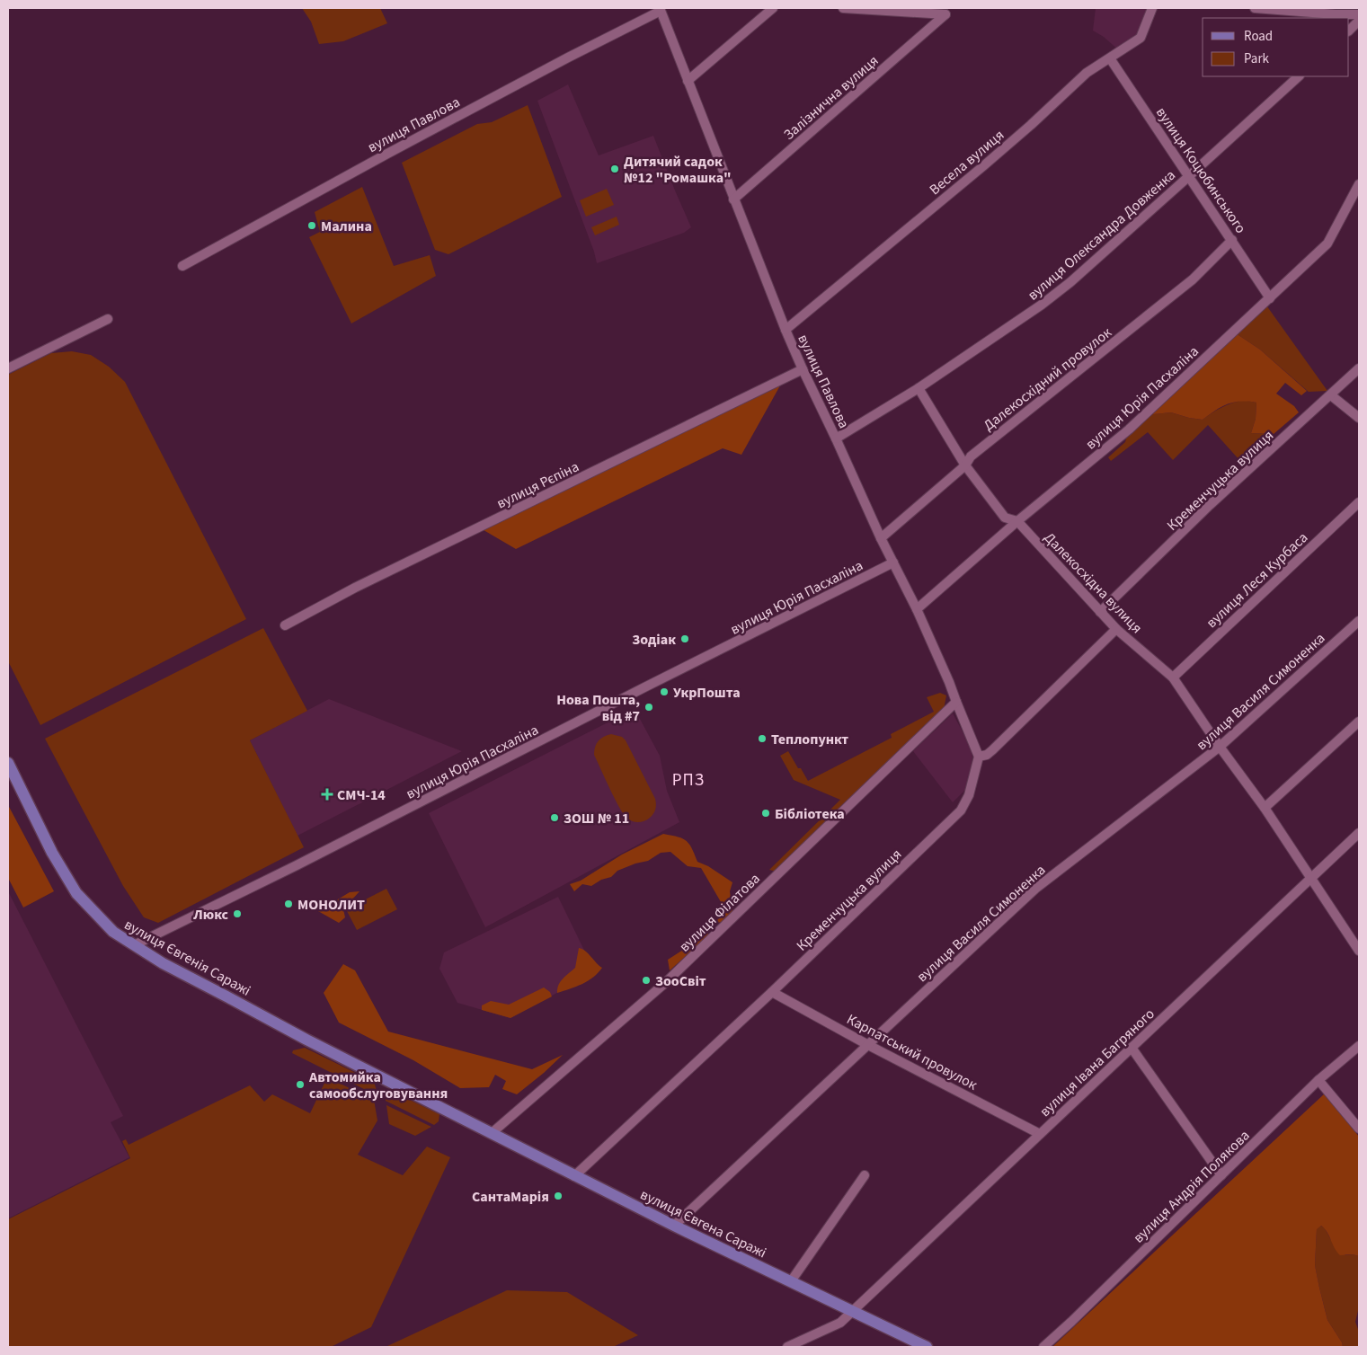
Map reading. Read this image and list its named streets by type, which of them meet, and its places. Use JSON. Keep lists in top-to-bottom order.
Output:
{
  "streets": {
    "main road": ["вулиця Євгенія Саражі", "вулиця Євгена Саражі"],
    "street": [
      "Залізнична вулиця",
      "вулиця Павлова",
      "Весела вулиця",
      "вулиця Коцюбинського",
      "вулиця Олександра Довженка",
      "Далекосхідний провулок",
      "вулиця Юрія Пасхаліна",
      "Кременчуцька вулиця",
      "вулиця Рєпіна",
      "вулиця Леся Курбаса",
      "Далекосхідна вулиця",
      "вулиця Василя Симоненка",
      "вулиця Філатова",
      "Карпатський провулок",
      "вулиця Івана Багряного",
      "вулиця Андрія Полякова"
    ]
  },
  "crossings": [
    ["Залізнична вулиця", "вулиця Павлова"],
    ["вулиця Павлова", "Весела вулиця"],
    ["вулиця Павлова", "вулиця Олександра Довженка"],
    ["вулиця Павлова", "Далекосхідний провулок"],
    ["вулиця Павлова", "вулиця Юрія Пасхаліна"],
    ["вулиця Павлова", "Кременчуцька вулиця"],
    ["вулиця Павлова", "вулиця Рєпіна"],
    ["вулиця Павлова", "вулиця Філатова"],
    ["Весела вулиця", "вулиця Коцюбинського"],
    ["вулиця Коцюбинського", "вулиця Олександра Довженка"],
    ["вулиця Коцюбинського", "Далекосхідний провулок"],
    ["вулиця Коцюбинського", "вулиця Юрія Пасхаліна"],
    ["вулиця Олександра Довженка", "Далекосхідна вулиця"],
    ["Далекосхідний провулок", "Далекосхідна вулиця"],
    ["вулиця Юрія Пасхаліна", "Далекосхідна вулиця"],
    ["вулиця Юрія Пасхаліна", "вулиця Євгенія Саражі"],
    ["Кременчуцька вулиця", "Далекосхідна вулиця"],
    ["Кременчуцька вулиця", "Карпатський провулок"],
    ["Кременчуцька вулиця", "вулиця Євгена Саражі"],
    ["вулиця Леся Курбаса", "Далекосхідна вулиця"],
    ["Далекосхідна вулиця", "вулиця Василя Симоненка"],
    ["Далекосхідна вулиця", "вулиця Івана Багряного"],
    ["вулиця Василя Симоненка", "Карпатський провулок"],
    ["вулиця Василя Симоненка", "вулиця Євгена Саражі"],
    ["вулиця Філатова", "вулиця Євгена Саражі"],
    ["вулиця Євгенія Саражі", "вулиця Євгена Саражі"],
    ["Карпатський провулок", "вулиця Івана Багряного"],
    ["вулиця Івана Багряного", "вулиця Євгена Саражі"]
  ],
  "districts": ["РПЗ"],
  "places": {
    "other": [
      "Дитячий садок №12 \"Ромашка\"",
      "Малина",
      "Зодіак",
      "УкрПошта",
      "Нова Пошта, від #7",
      "Теплопункт",
      "Бібліотека",
      "ЗОШ № 11",
      "МОНОЛИТ",
      "Люкс",
      "ЗооСвiт",
      "Автомийка самообслуговування",
      "СантаМарія"
    ],
    "health": ["СМЧ-14"]
  },
  "legend": ["Road", "Park"]
}
